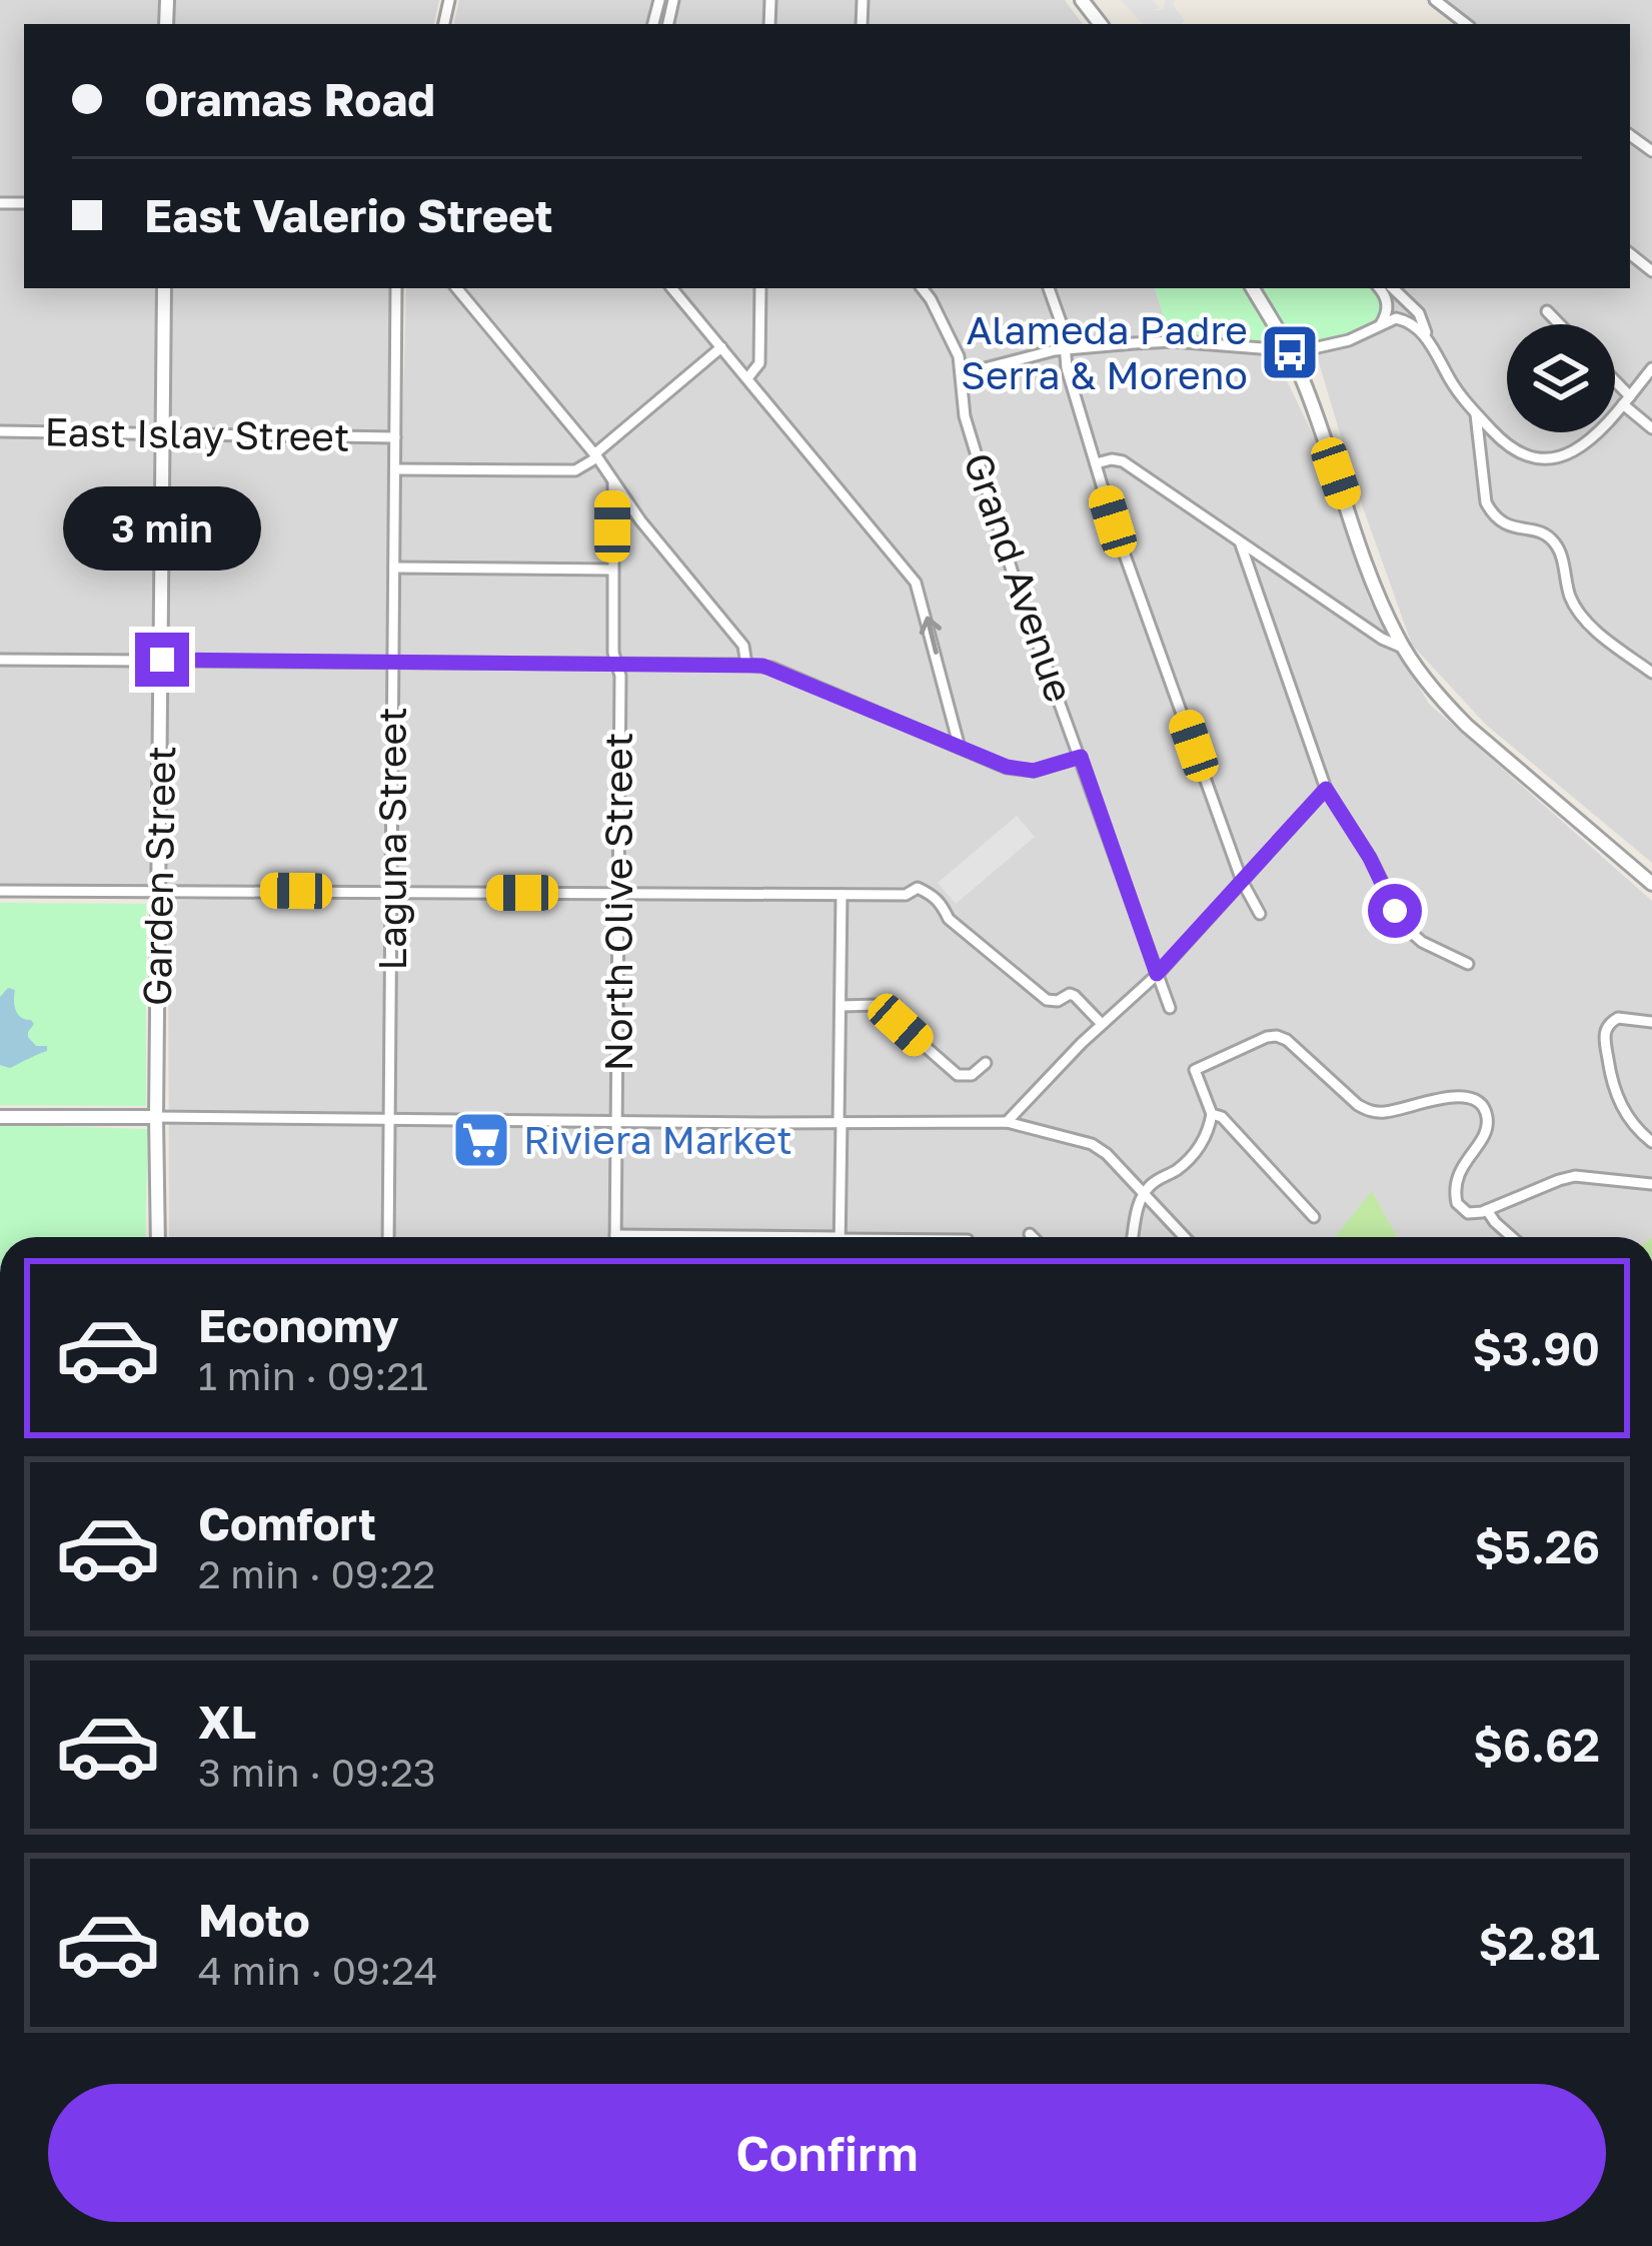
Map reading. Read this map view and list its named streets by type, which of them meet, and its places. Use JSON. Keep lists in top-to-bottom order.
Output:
{
  "streets": {
    "street": [
      "East Islay Street",
      "Grand Avenue",
      "Laguna Street",
      "Garden Street",
      "North Olive Street"
    ]
  },
  "crossings": [
    ["East Islay Street", "Laguna Street"],
    ["East Islay Street", "Garden Street"]
  ],
  "places": {
    "bus stop": ["Alameda Padre Serra & Moreno"],
    "supermarket": ["Riviera Market"]
  },
  "page": {
    "banner": ["Oramas Road", "East Valerio Street"],
    "bubble": "3 min",
    "list": [
      {
        "name": "Economy",
        "note": "1 min · 09:21",
        "value": "$3.90"
      },
      {
        "name": "Comfort",
        "note": "2 min · 09:22",
        "value": "$5.26"
      },
      {
        "name": "XL",
        "note": "3 min · 09:23",
        "value": "$6.62"
      },
      {
        "name": "Moto",
        "note": "4 min · 09:24",
        "value": "$2.81"
      }
    ],
    "buttons": "Confirm"
  }
}
